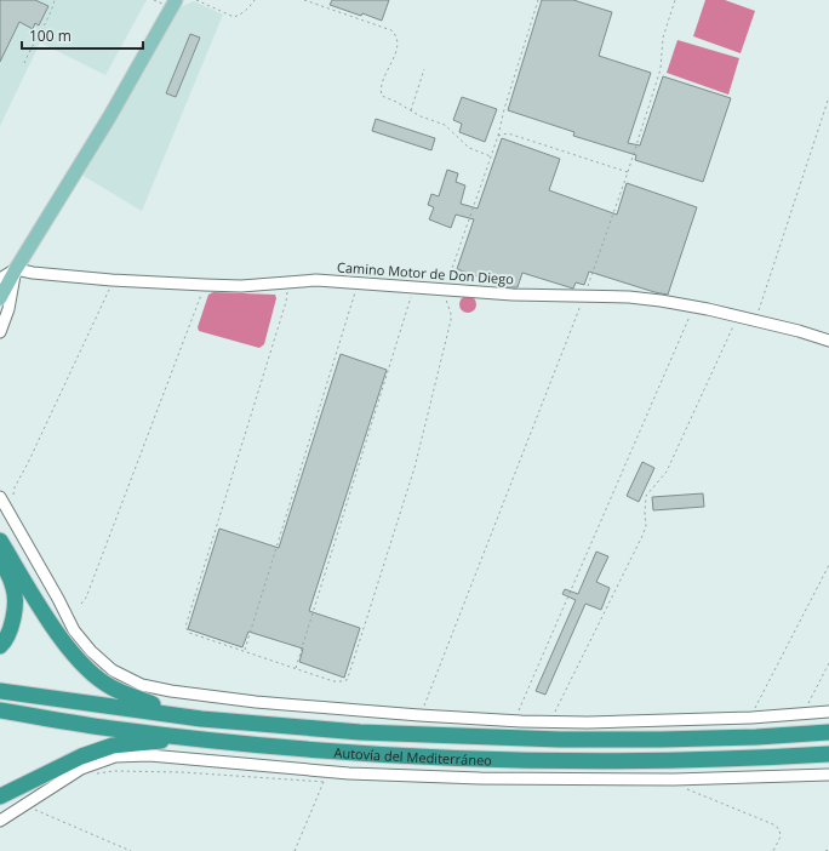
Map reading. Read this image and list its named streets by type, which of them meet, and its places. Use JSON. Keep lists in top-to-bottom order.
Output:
{
  "streets": {
    "highway": ["Autovía del Mediterráneo"],
    "street": ["Camino Motor de Don Diego"]
  },
  "scale_bar": "100 m"
}
